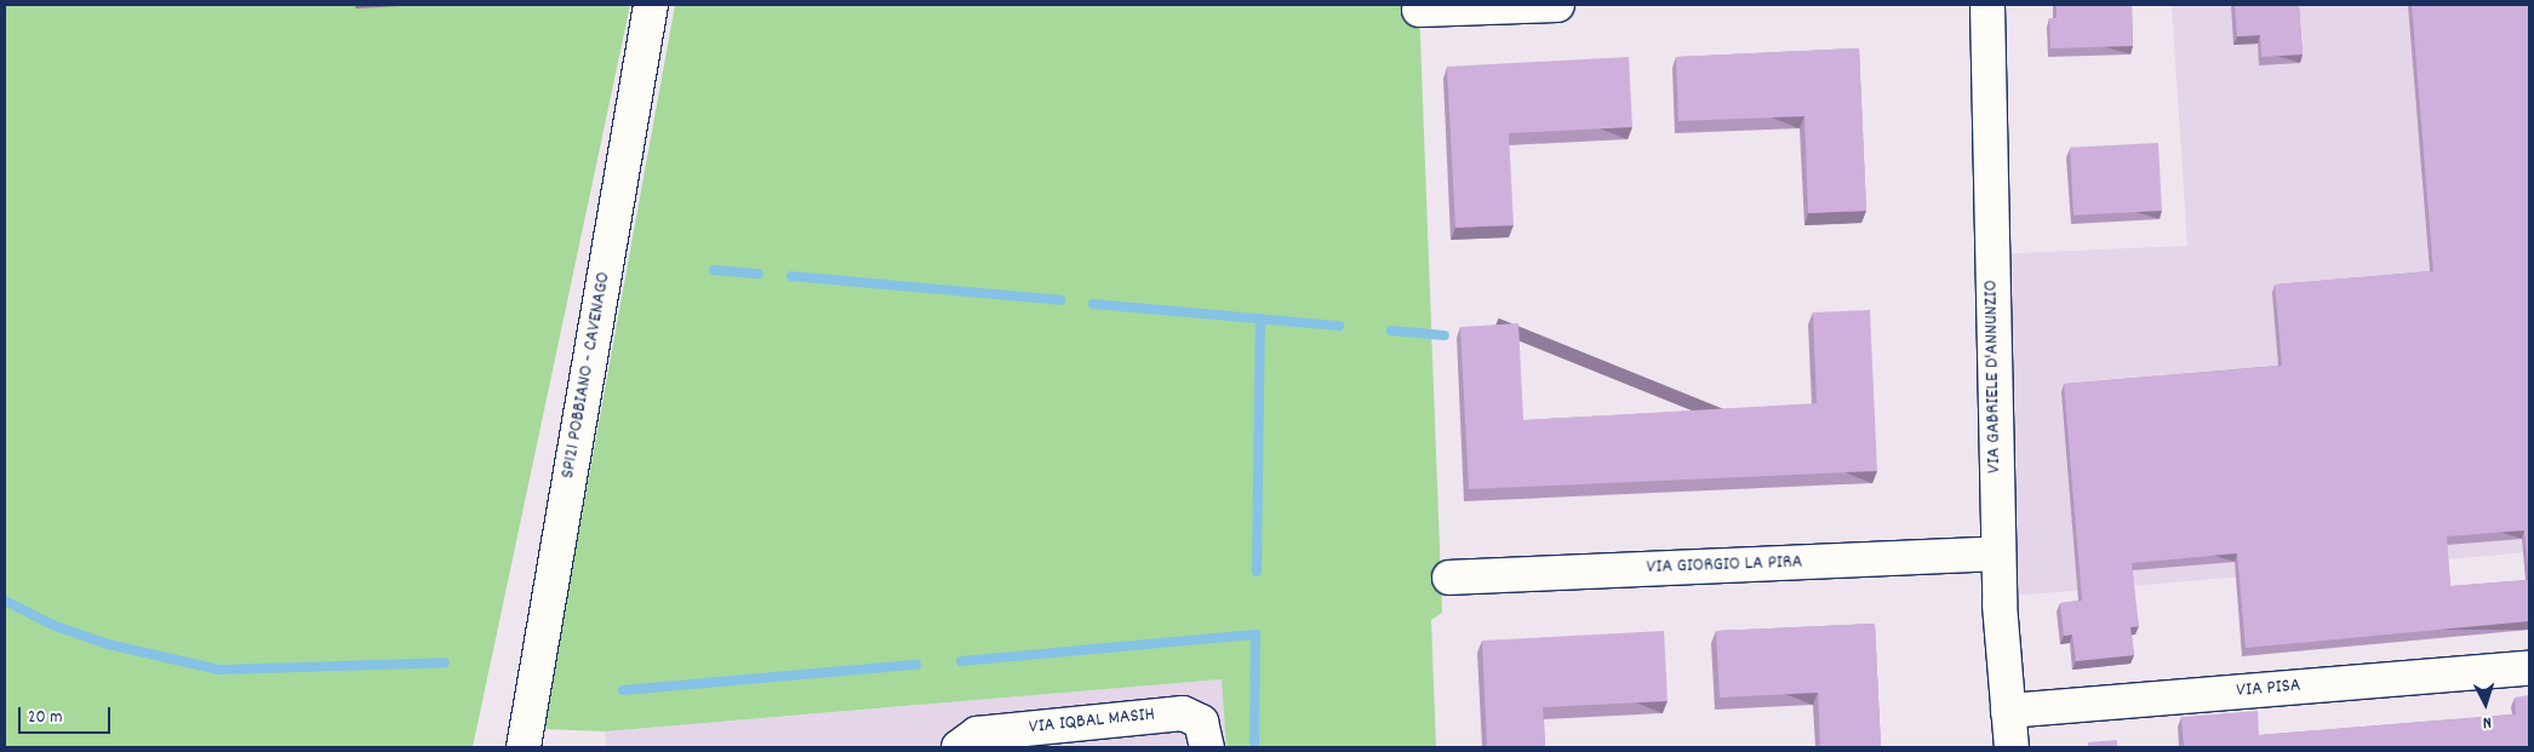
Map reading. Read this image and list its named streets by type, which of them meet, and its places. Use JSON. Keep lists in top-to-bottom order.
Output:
{
  "streets": {
    "street": [
      "SP121 POBBIANO - CAVENAGO",
      "VIA GABRIELE D'ANNUNZIO",
      "VIA GIORGIO LA PIRA",
      "VIA PISA",
      "VIA IQBAL MASIH"
    ]
  },
  "crossings": [
    ["VIA GABRIELE D'ANNUNZIO", "VIA GIORGIO LA PIRA"],
    ["VIA GABRIELE D'ANNUNZIO", "VIA PISA"]
  ],
  "scale_bar": "20 m",
  "north": "bottom"
}
